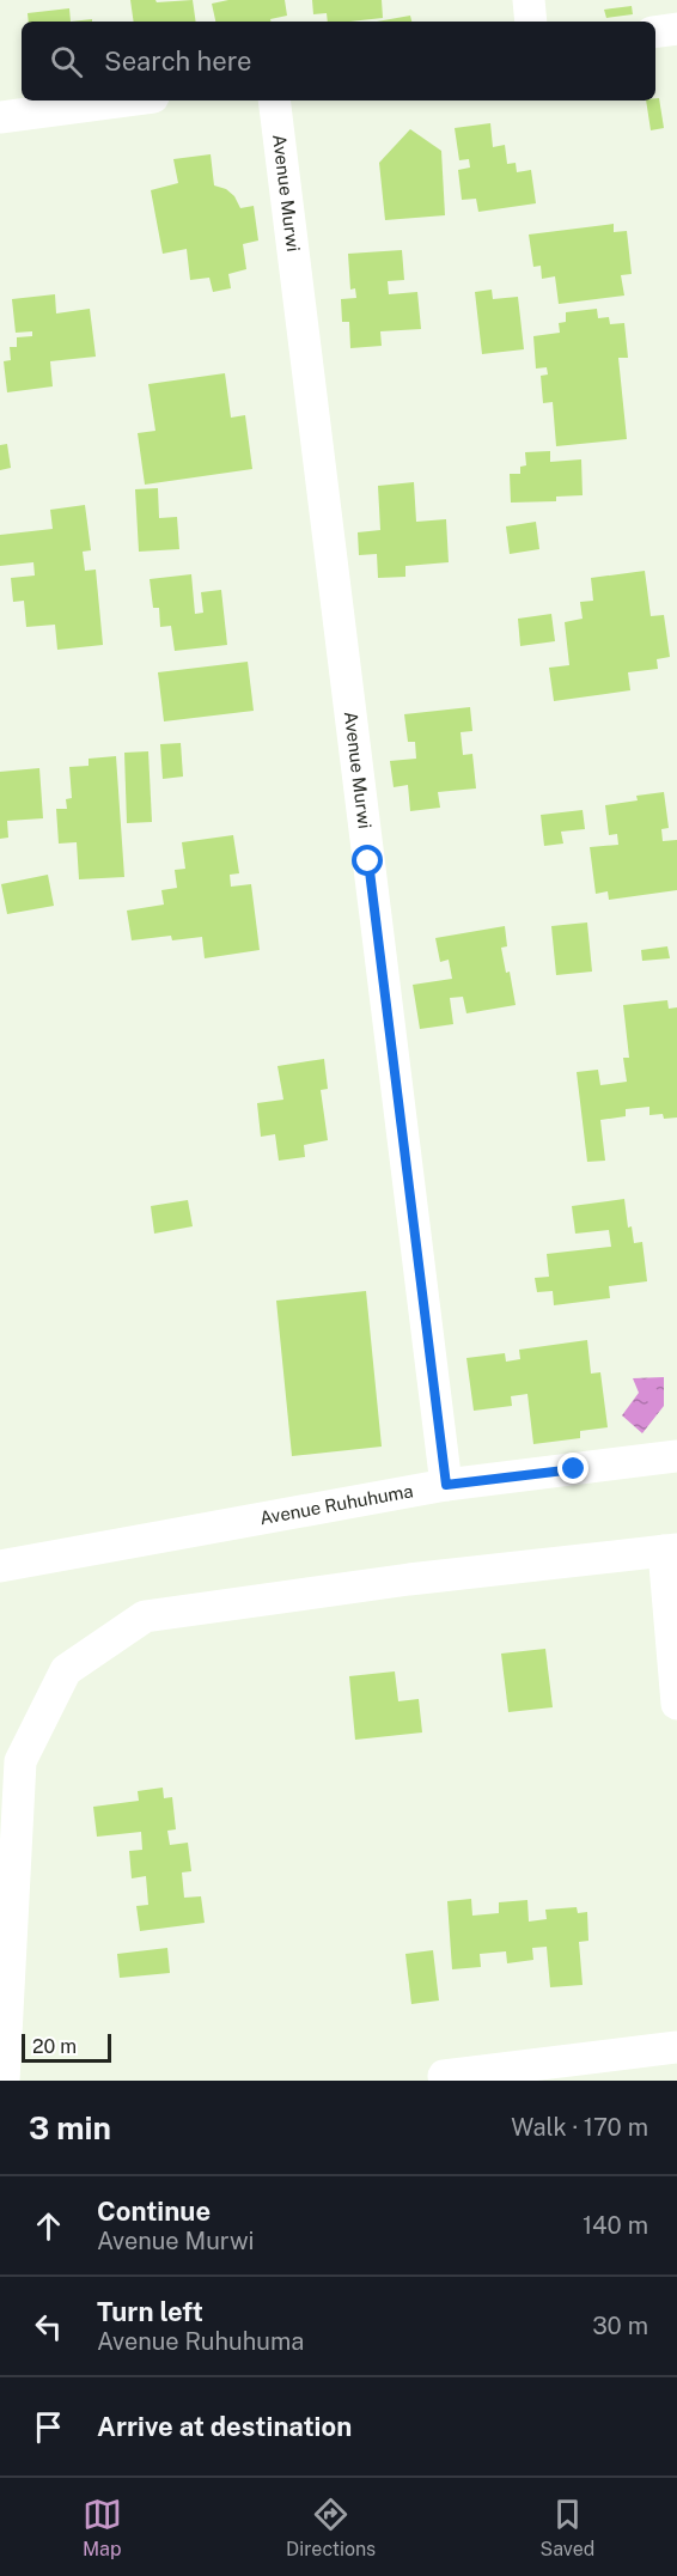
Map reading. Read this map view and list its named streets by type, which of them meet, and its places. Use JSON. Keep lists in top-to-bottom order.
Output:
{
  "streets": {
    "street": ["Avenue Murwi", "Avenue Ruhuhuma"]
  },
  "crossings": [
    ["Avenue Murwi", "Avenue Ruhuhuma"]
  ],
  "scale_bar": "20 m",
  "page": {
    "search": "Search here",
    "scale": "20 m",
    "heading": ["3 min", "Walk · 170 m"],
    "list": [
      ["Continue", "Avenue Murwi", "140 m"],
      ["Turn left", "Avenue Ruhuhuma", "30 m"],
      "Arrive at destination"
    ],
    "nav": ["Map", "Directions", "Saved"]
  }
}
